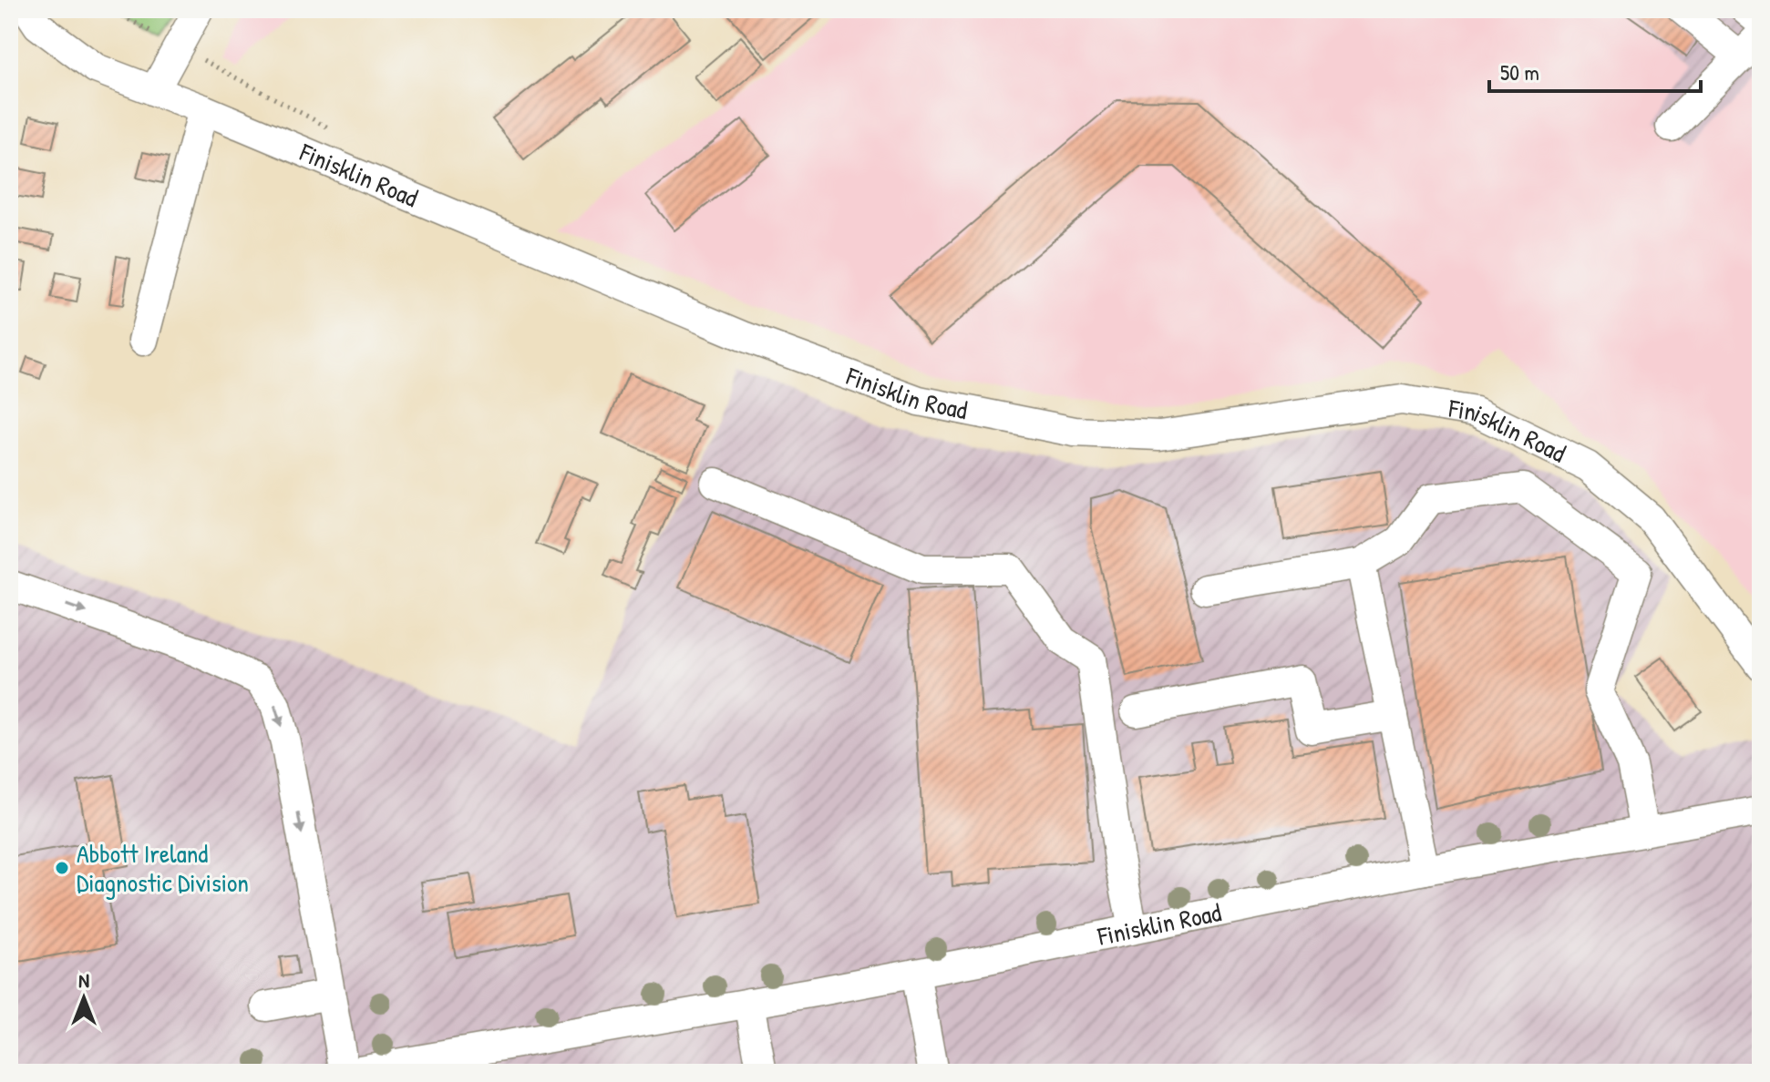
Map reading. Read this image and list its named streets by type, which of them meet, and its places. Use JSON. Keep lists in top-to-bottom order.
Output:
{
  "streets": {
    "street": ["Finisklin Road"]
  },
  "places": ["Abbott Ireland Diagnostic Division"],
  "scale_bar": "50 m",
  "north": "top"
}
